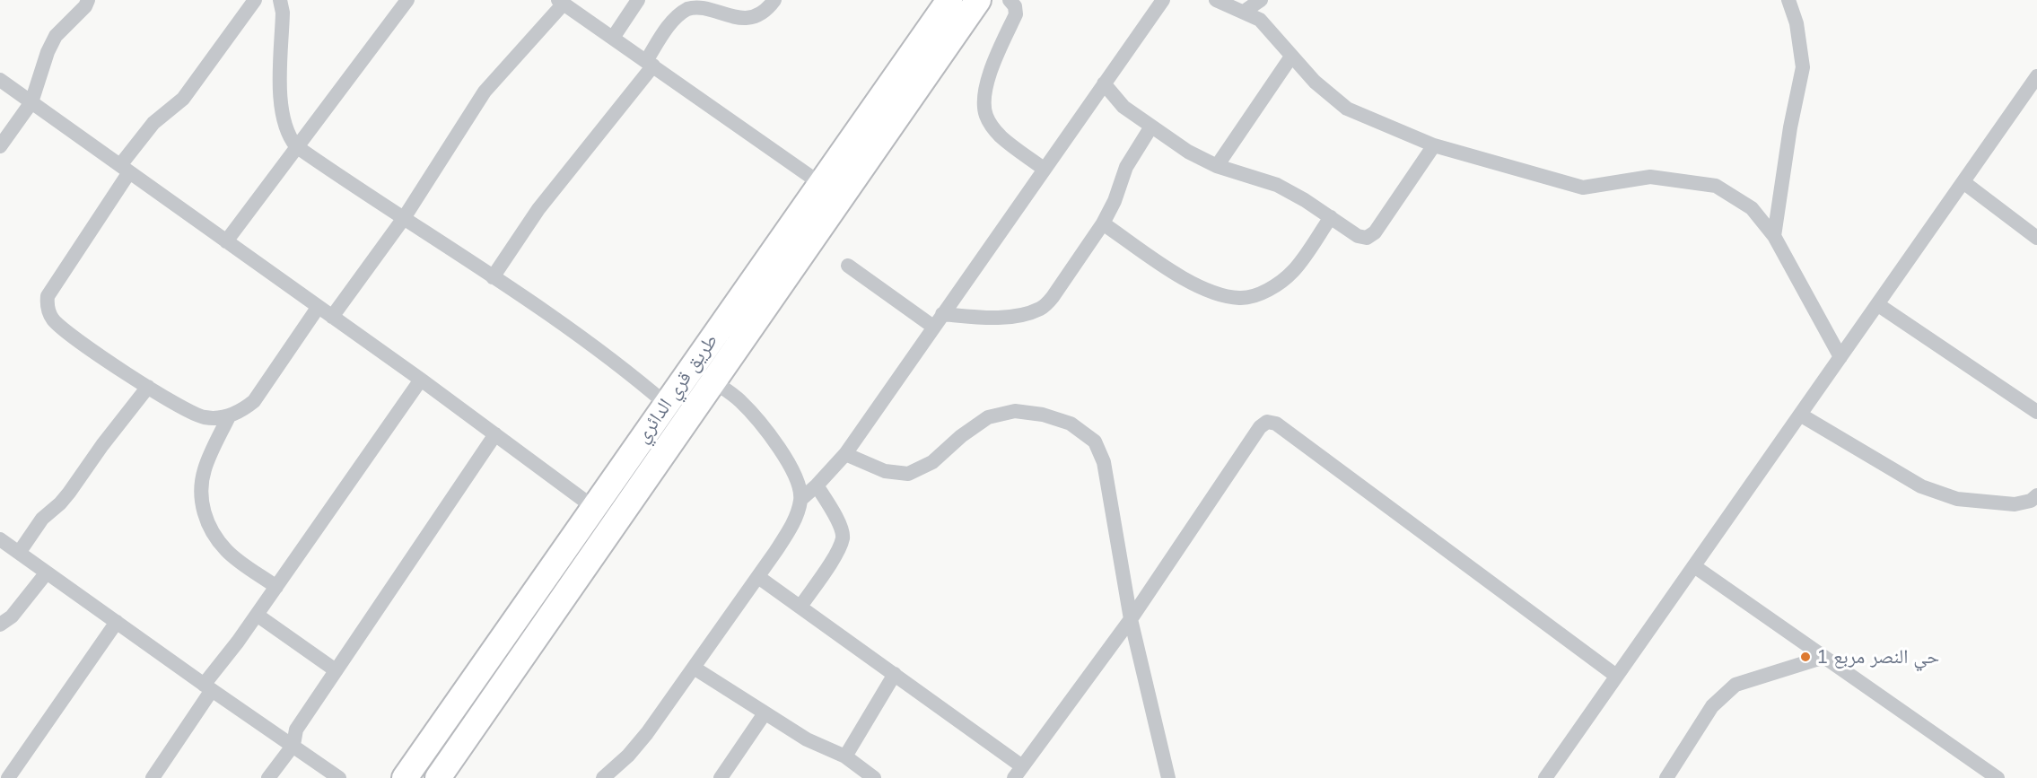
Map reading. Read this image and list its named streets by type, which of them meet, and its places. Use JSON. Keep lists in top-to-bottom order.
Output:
{
  "streets": {
    "highway": ["طريق قري الدائري"]
  },
  "places": ["حي النصر مربع 1"]
}
